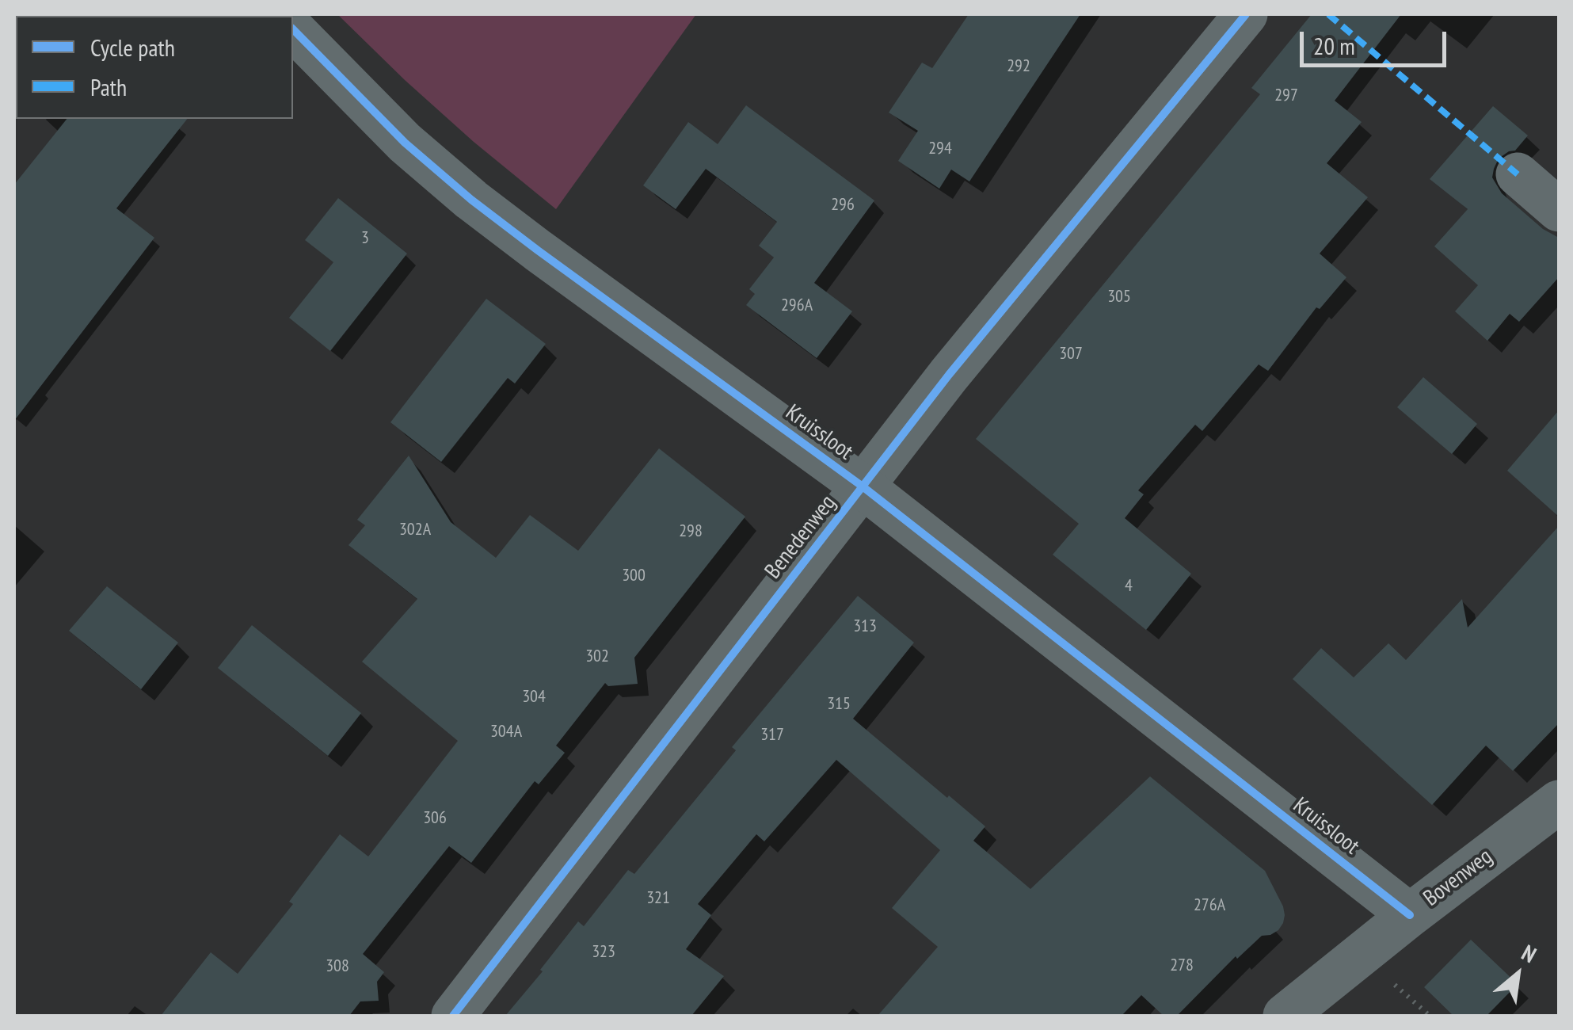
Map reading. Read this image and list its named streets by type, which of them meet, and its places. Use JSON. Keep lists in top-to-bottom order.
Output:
{
  "streets": {
    "street": ["Kruissloot", "Benedenweg", "Bovenweg"]
  },
  "crossings": [
    ["Kruissloot", "Benedenweg"],
    ["Kruissloot", "Bovenweg"]
  ],
  "house_numbers": [
    "292",
    "297",
    "294",
    "296",
    "3",
    "305",
    "296A",
    "307",
    "302A",
    "298",
    "300",
    "4",
    "313",
    "302",
    "304",
    "315",
    "304A",
    "317",
    "306",
    "321",
    "276A",
    "323",
    "278",
    "308"
  ],
  "legend": ["Cycle path", "Path"],
  "scale_bar": "20 m",
  "north": "top right"
}
